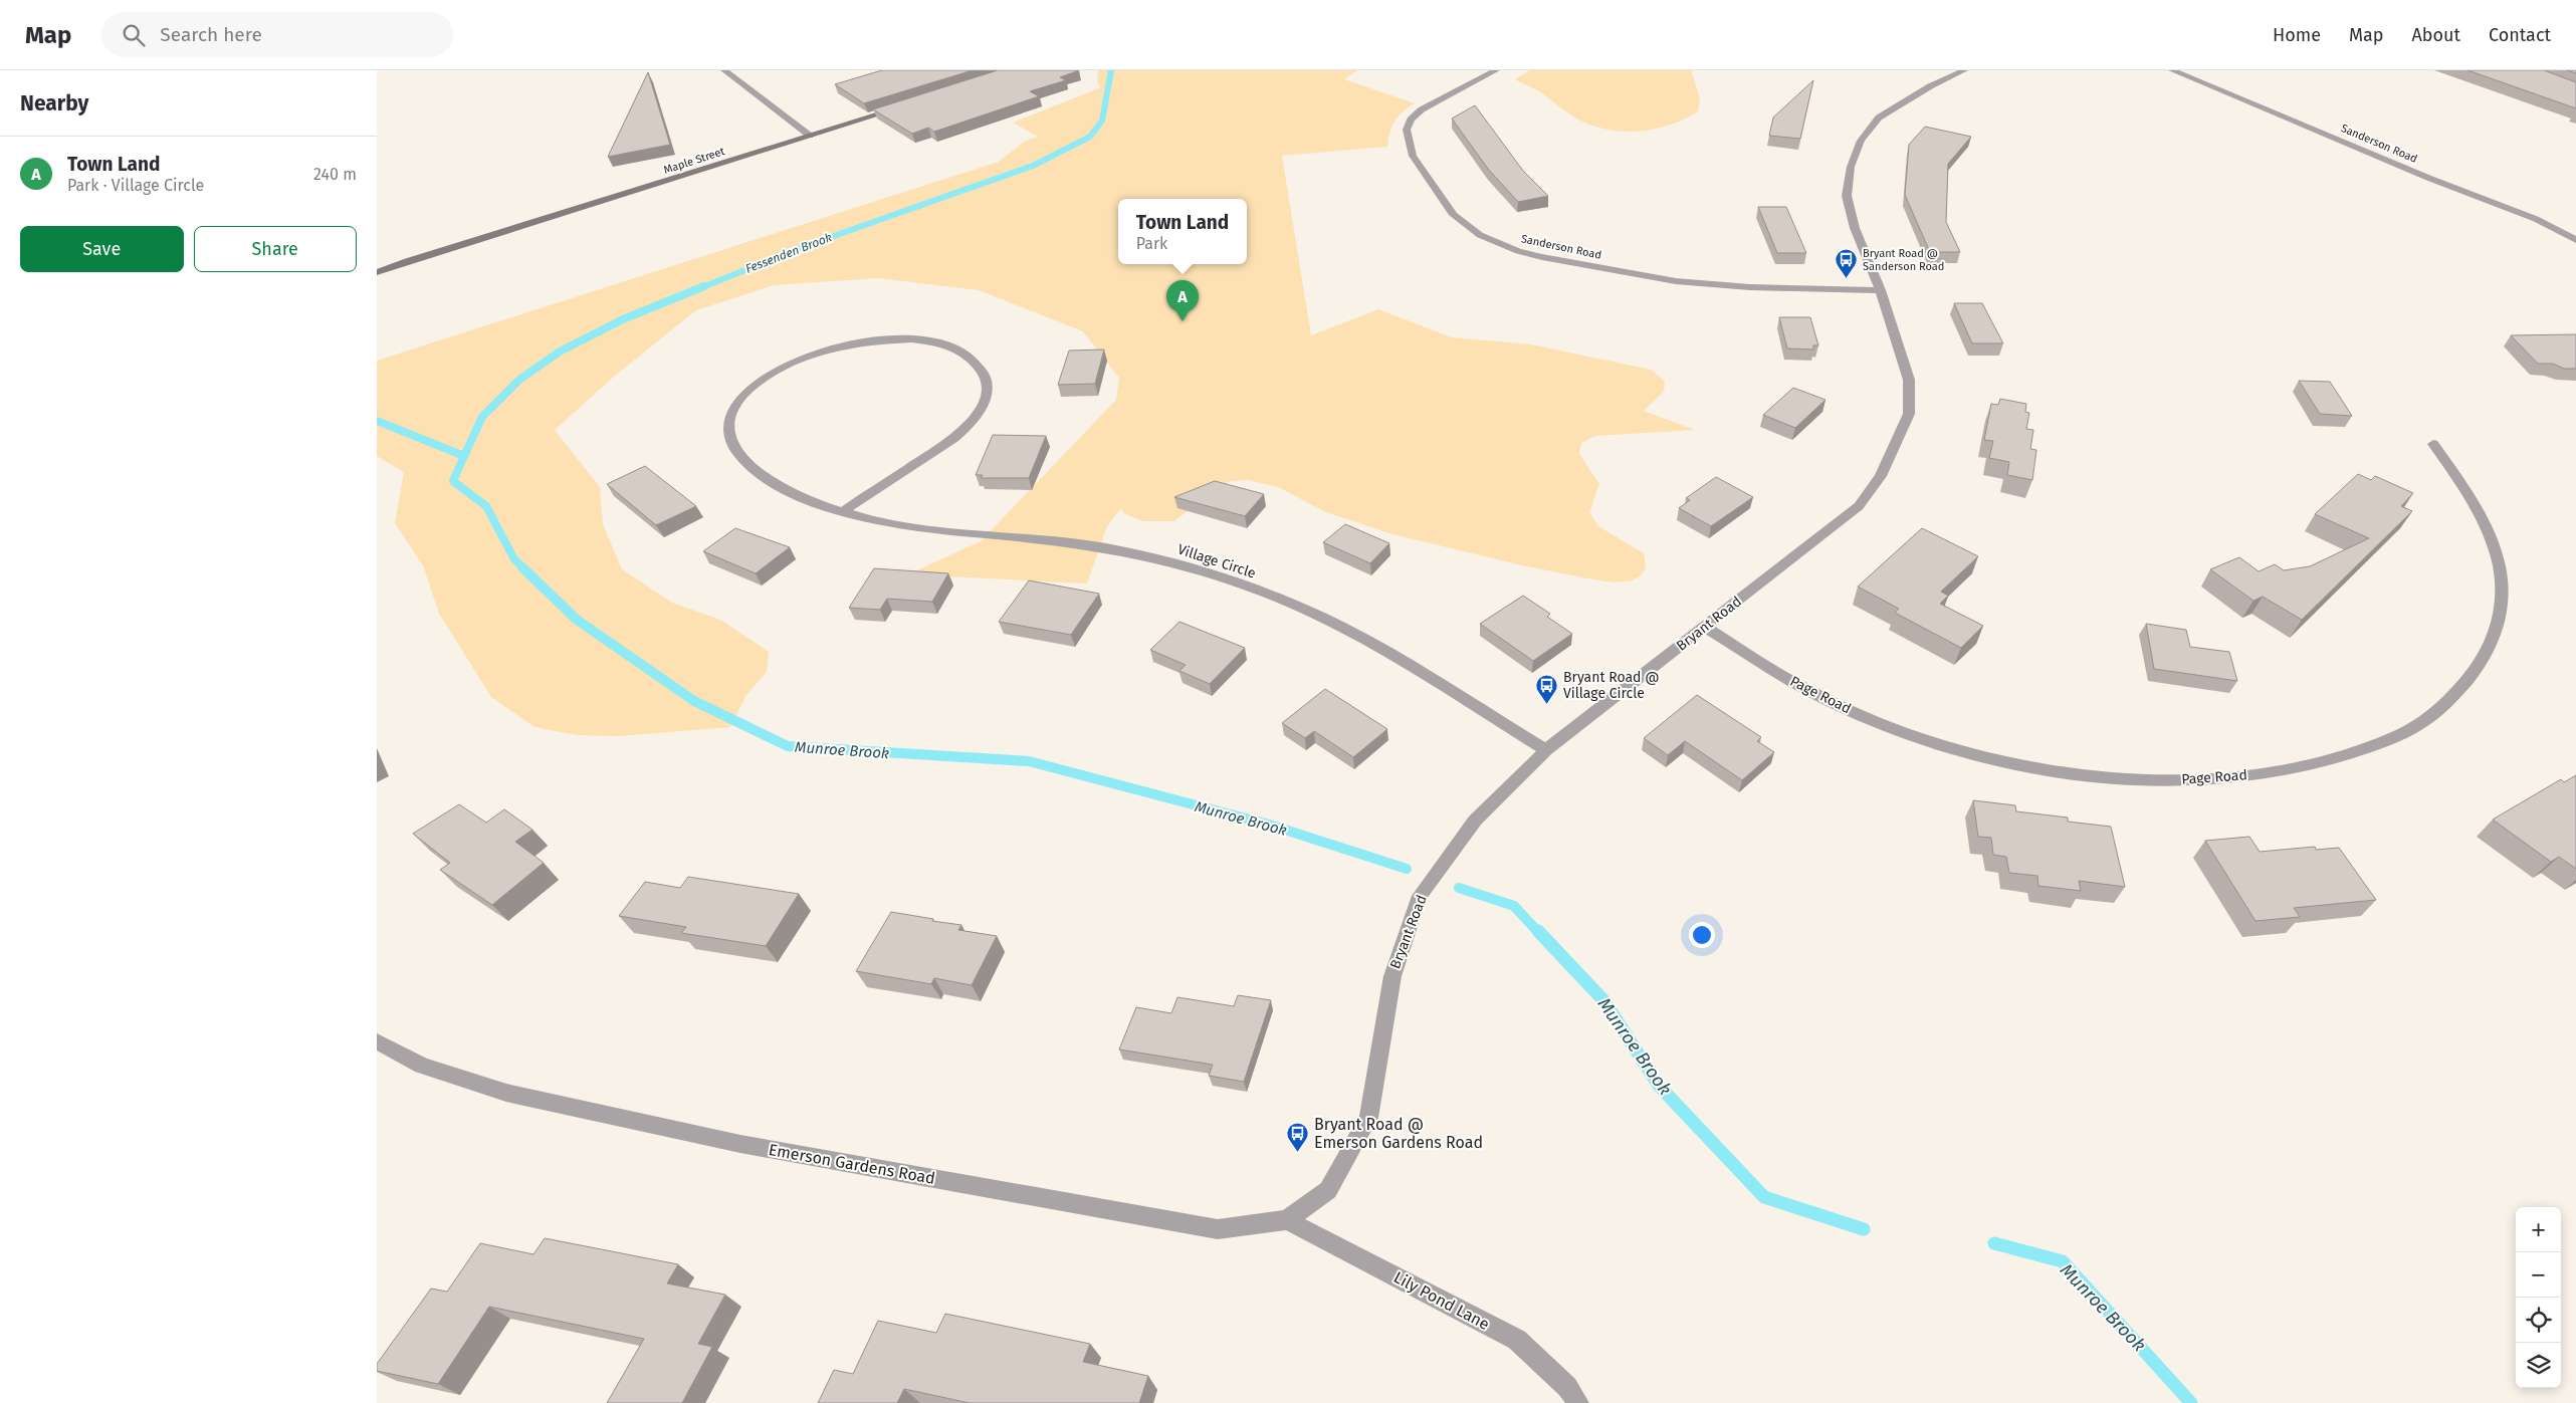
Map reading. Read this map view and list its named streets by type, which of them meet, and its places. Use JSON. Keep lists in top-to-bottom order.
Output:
{
  "streets": {
    "main road": ["Maple Street"],
    "street": [
      "Sanderson Road",
      "Village Circle",
      "Bryant Road",
      "Page Road",
      "Emerson Gardens Road",
      "Lily Pond Lane"
    ]
  },
  "crossings": [
    ["Sanderson Road", "Bryant Road"],
    ["Village Circle", "Bryant Road"],
    ["Bryant Road", "Page Road"],
    ["Bryant Road", "Emerson Gardens Road"],
    ["Emerson Gardens Road", "Lily Pond Lane"]
  ],
  "water": ["Fessenden Brook", "Munroe Brook"],
  "places": {
    "bus stop": ["Bryant Road @ Sanderson Road", "Bryant Road @ Village Circle", "Bryant Road @ Emerson Gardens Road"]
  },
  "page": {
    "header": "Map",
    "search": "Search here",
    "nav": [
      "Home",
      "Map",
      "About",
      "Contact"
    ],
    "heading": "Nearby",
    "list": [
      {
        "mark": "A",
        "name": "Town Land",
        "note": "Park · Village Circle",
        "value": "240 m"
      }
    ],
    "popup": ["Town Land", "Park"],
    "buttons": ["Save", "Share"],
    "pins": "A",
    "map_buttons": ["+", "−"]
  }
}
